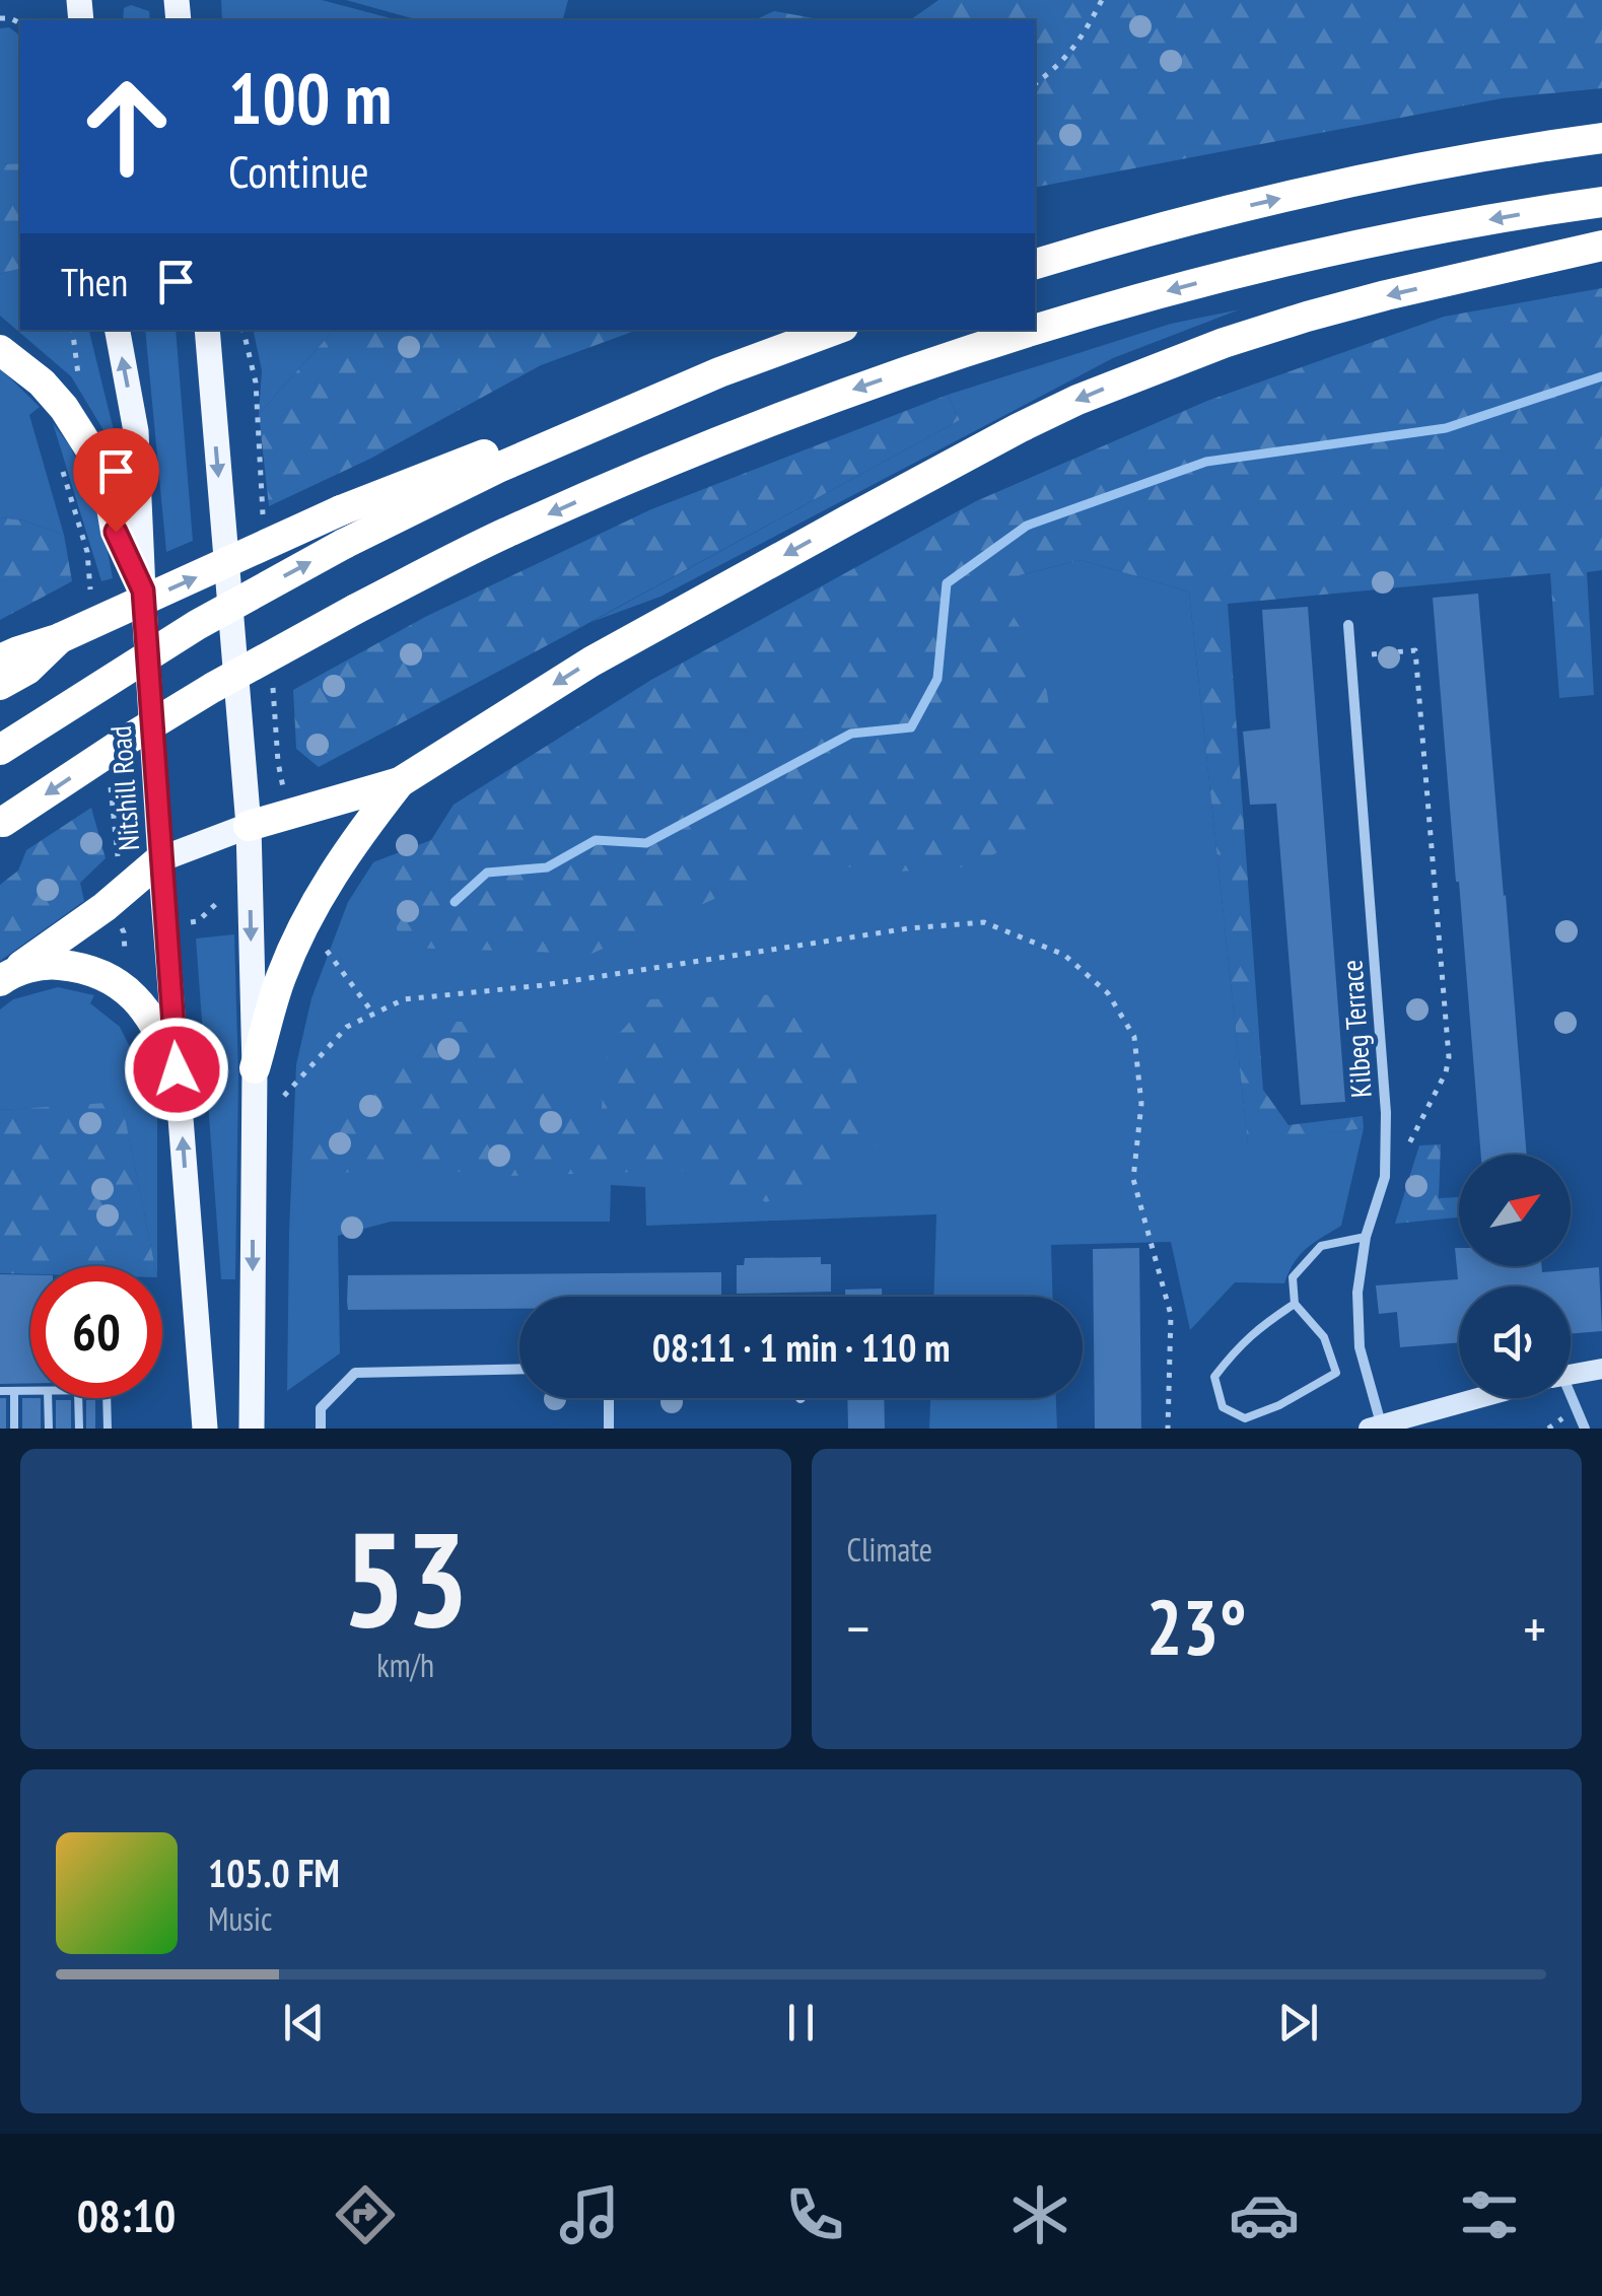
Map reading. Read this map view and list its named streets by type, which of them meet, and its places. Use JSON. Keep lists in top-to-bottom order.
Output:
{
  "streets": {
    "main road": ["Nitshill Road"],
    "street": ["Kilbeg Terrace"]
  },
  "north": "top right",
  "page": {
    "turn": ["100 m", "Continue"],
    "then": "Then",
    "limit": "60",
    "trip": "08:11 · 1 min · 110 m",
    "tile": [
      ["53", "km/h"],
      "Climate"
    ],
    "heat": ["−", "23°", "+"],
    "song": ["105.0 FM", "Music"],
    "tabs": "08:10"
  }
}
